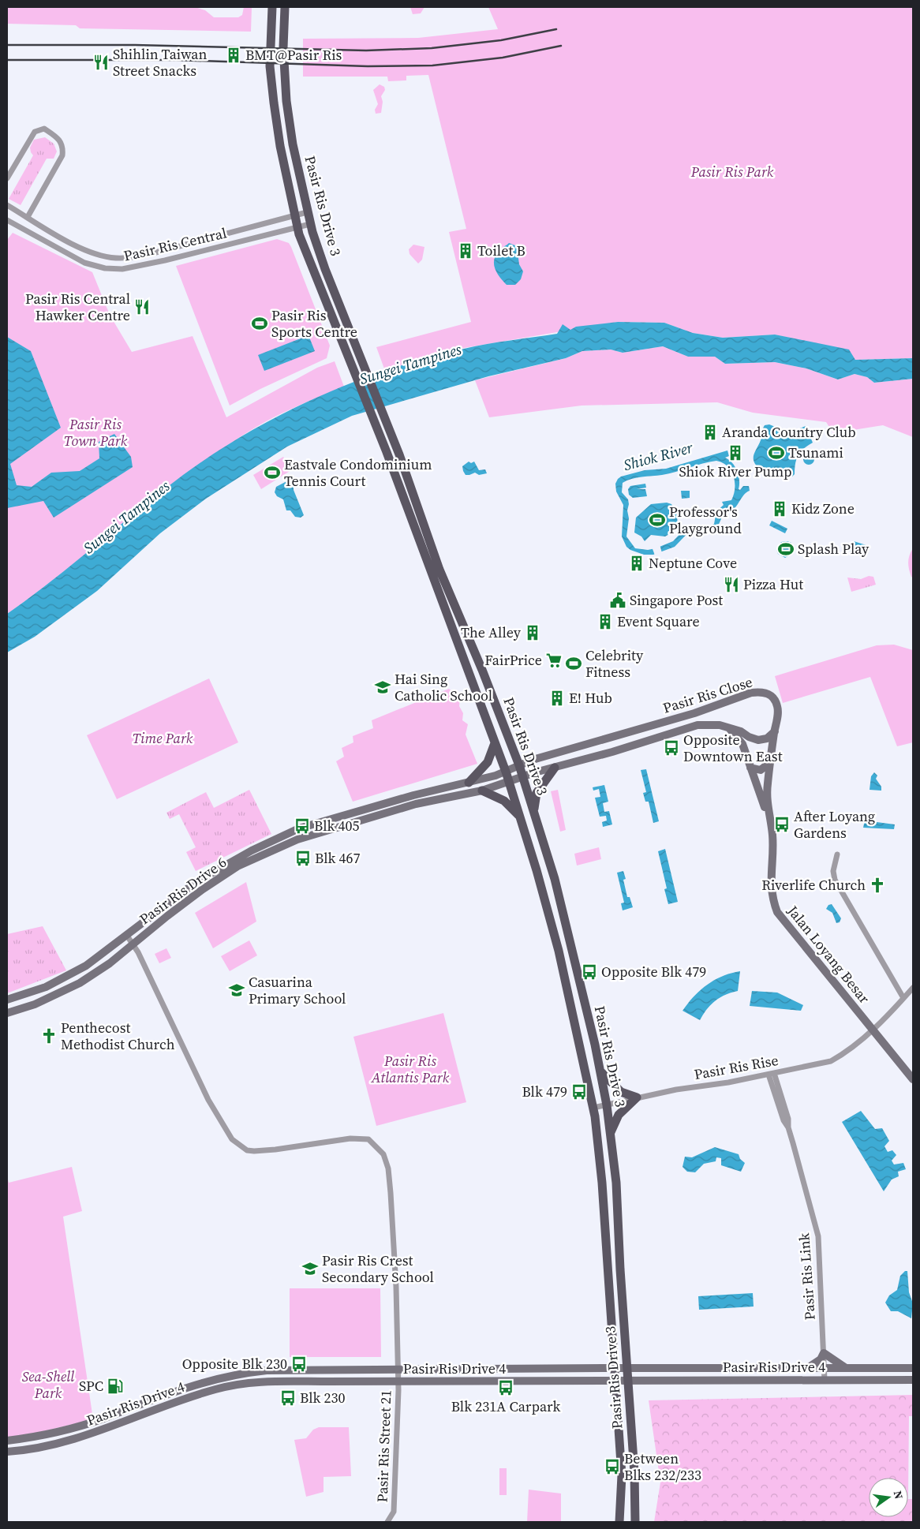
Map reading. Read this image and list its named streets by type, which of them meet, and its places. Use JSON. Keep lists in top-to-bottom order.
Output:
{
  "streets": {
    "main road": ["Pasir Ris Drive 3"],
    "street": [
      "Pasir Ris Central",
      "Pasir Ris Close",
      "Pasir Ris Drive 6",
      "Jalan Loyang Besar",
      "Pasir Ris Rise",
      "Pasir Ris Link",
      "Pasir Ris Drive 4",
      "Pasir Ris Street 21"
    ]
  },
  "crossings": [
    ["Pasir Ris Drive 3", "Pasir Ris Central"],
    ["Pasir Ris Drive 3", "Pasir Ris Close"],
    ["Pasir Ris Drive 3", "Pasir Ris Drive 6"],
    ["Pasir Ris Drive 3", "Pasir Ris Rise"],
    ["Pasir Ris Drive 3", "Pasir Ris Drive 4"],
    ["Pasir Ris Close", "Pasir Ris Drive 6"],
    ["Pasir Ris Close", "Jalan Loyang Besar"],
    ["Pasir Ris Drive 6", "Pasir Ris Street 21"],
    ["Jalan Loyang Besar", "Pasir Ris Rise"],
    ["Pasir Ris Rise", "Pasir Ris Link"],
    ["Pasir Ris Link", "Pasir Ris Drive 4"],
    ["Pasir Ris Drive 4", "Pasir Ris Street 21"]
  ],
  "water": ["Sungei Tampines", "Shiok River"],
  "parks": [
    "Pasir Ris Park",
    "Pasir Ris Town Park",
    "Time Park",
    "Pasir Ris Atlantis Park",
    "Sea-Shell Park"
  ],
  "places": {
    "building": [
      "BMT@Pasir Ris",
      "Toilet B",
      "Aranda Country Club",
      "Shiok River Pump",
      "Kidz Zone",
      "Neptune Cove",
      "Event Square",
      "The Alley",
      "E! Hub"
    ],
    "restaurant": ["Shihlin Taiwan Street Snacks", "Pasir Ris Central Hawker Centre", "Pizza Hut"],
    "sports": [
      "Pasir Ris Sports Centre",
      "Tsunami",
      "Eastvale Condominium Tennis Court",
      "Professor's Playground",
      "Splash Play",
      "Celebrity Fitness"
    ],
    "public building": ["Singapore Post"],
    "supermarket": ["FairPrice"],
    "school or university": ["Hai Sing Catholic School", "Casuarina Primary School", "Pasir Ris Crest Secondary School"],
    "bus stop": [
      "Opposite Downtown East",
      "After Loyang Gardens",
      "Blk 405",
      "Blk 467",
      "Opposite Blk 479",
      "Blk 479",
      "Opposite Blk 230",
      "Blk 231A Carpark",
      "Blk 230",
      "Between Blks 232/233"
    ],
    "church": ["Riverlife Church", "Penthecost Methodist Church"],
    "fuel station": ["SPC"]
  },
  "north": "right"
}
